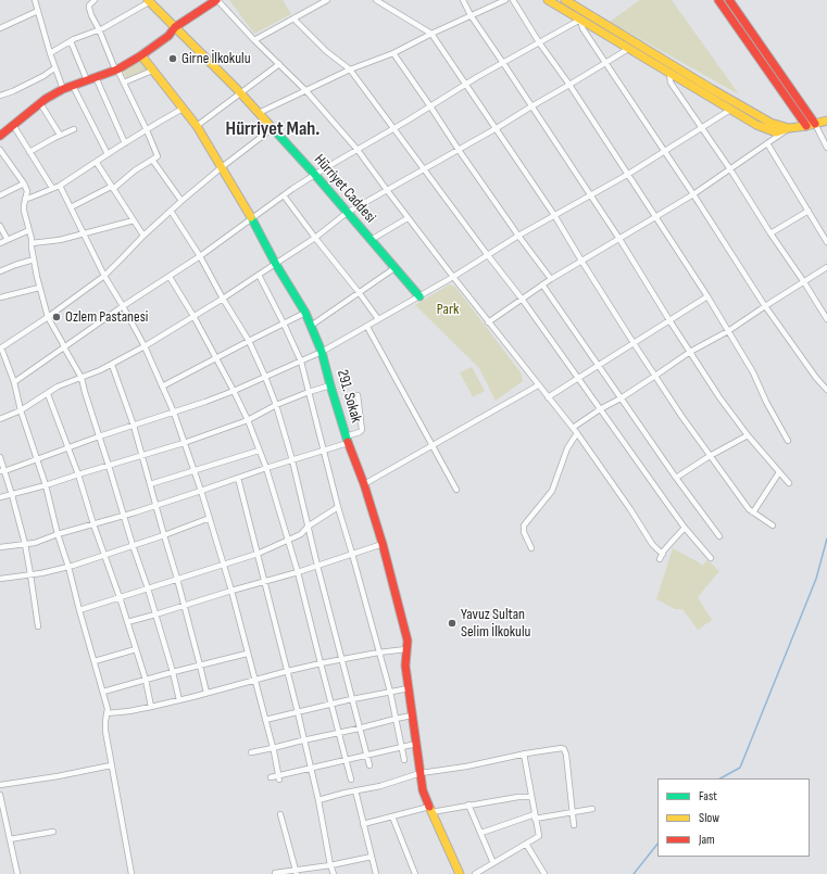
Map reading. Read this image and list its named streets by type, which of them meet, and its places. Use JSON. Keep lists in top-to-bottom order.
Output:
{
  "streets": {
    "street": ["Hürriyet Caddesi", "291. Sokak"]
  },
  "districts": ["Hürriyet Mah."],
  "parks": ["Park"],
  "places": ["Girne İlkokulu", "Ozlem Pastanesi", "Yavuz Sultan Selim İlkokulu"],
  "legend": ["Fast", "Slow", "Jam"]
}
